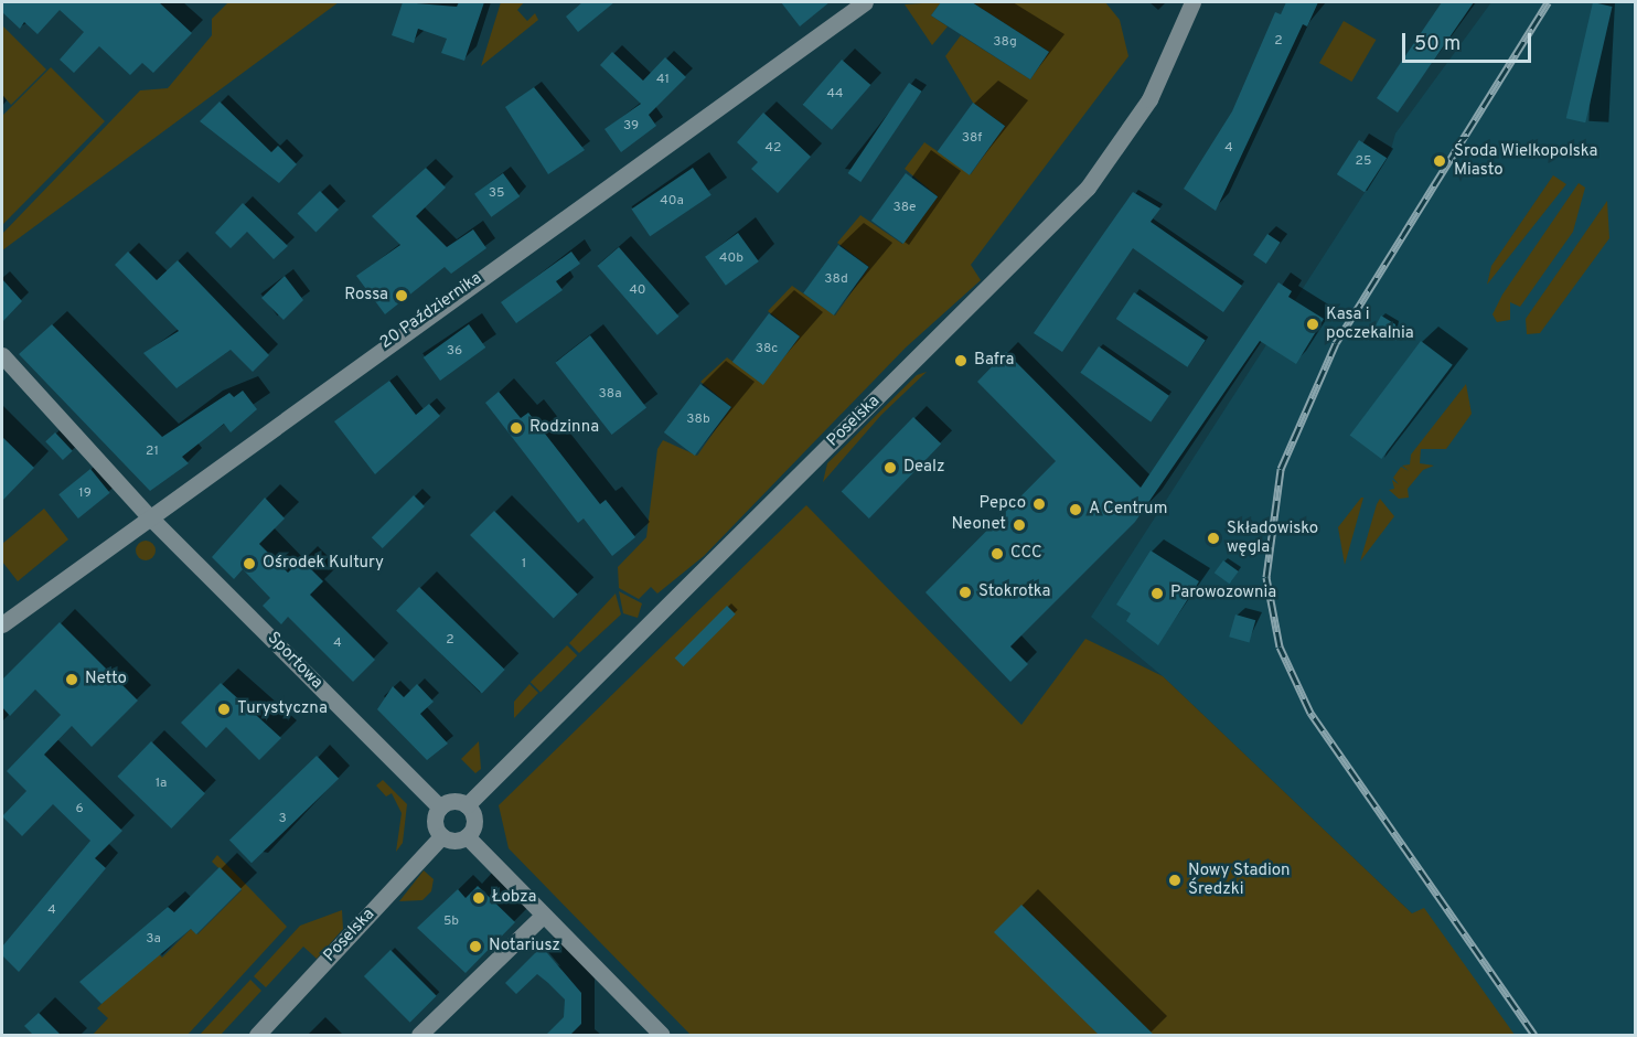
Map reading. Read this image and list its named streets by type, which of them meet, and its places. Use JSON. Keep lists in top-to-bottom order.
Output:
{
  "streets": {
    "street": ["20 Października", "Poselska", "Sportowa"]
  },
  "crossings": [
    ["20 Października", "Sportowa"],
    ["Poselska", "Sportowa"]
  ],
  "places": [
    "Środa Wielkopolska Miasto",
    "Rossa",
    "Kasa i poczekalnia",
    "Bafra",
    "Rodzinna",
    "Dealz",
    "Pepco",
    "A Centrum",
    "Neonet",
    "Składowisko węgla",
    "CCC",
    "Ośrodek Kultury",
    "Stokrotka",
    "Parowozownia",
    "Netto",
    "Turystyczna",
    "Nowy Stadion Średzki",
    "Łobza",
    "Notariusz"
  ],
  "house_numbers": [
    "2",
    "38g",
    "41",
    "44",
    "39",
    "38f",
    "42",
    "4",
    "25",
    "35",
    "40a",
    "38e",
    "40b",
    "38d",
    "40",
    "38c",
    "36",
    "38a",
    "38b",
    "21",
    "19",
    "1",
    "2",
    "4",
    "1a",
    "6",
    "3",
    "4",
    "5b",
    "3a"
  ],
  "scale_bar": "50 m"
}
